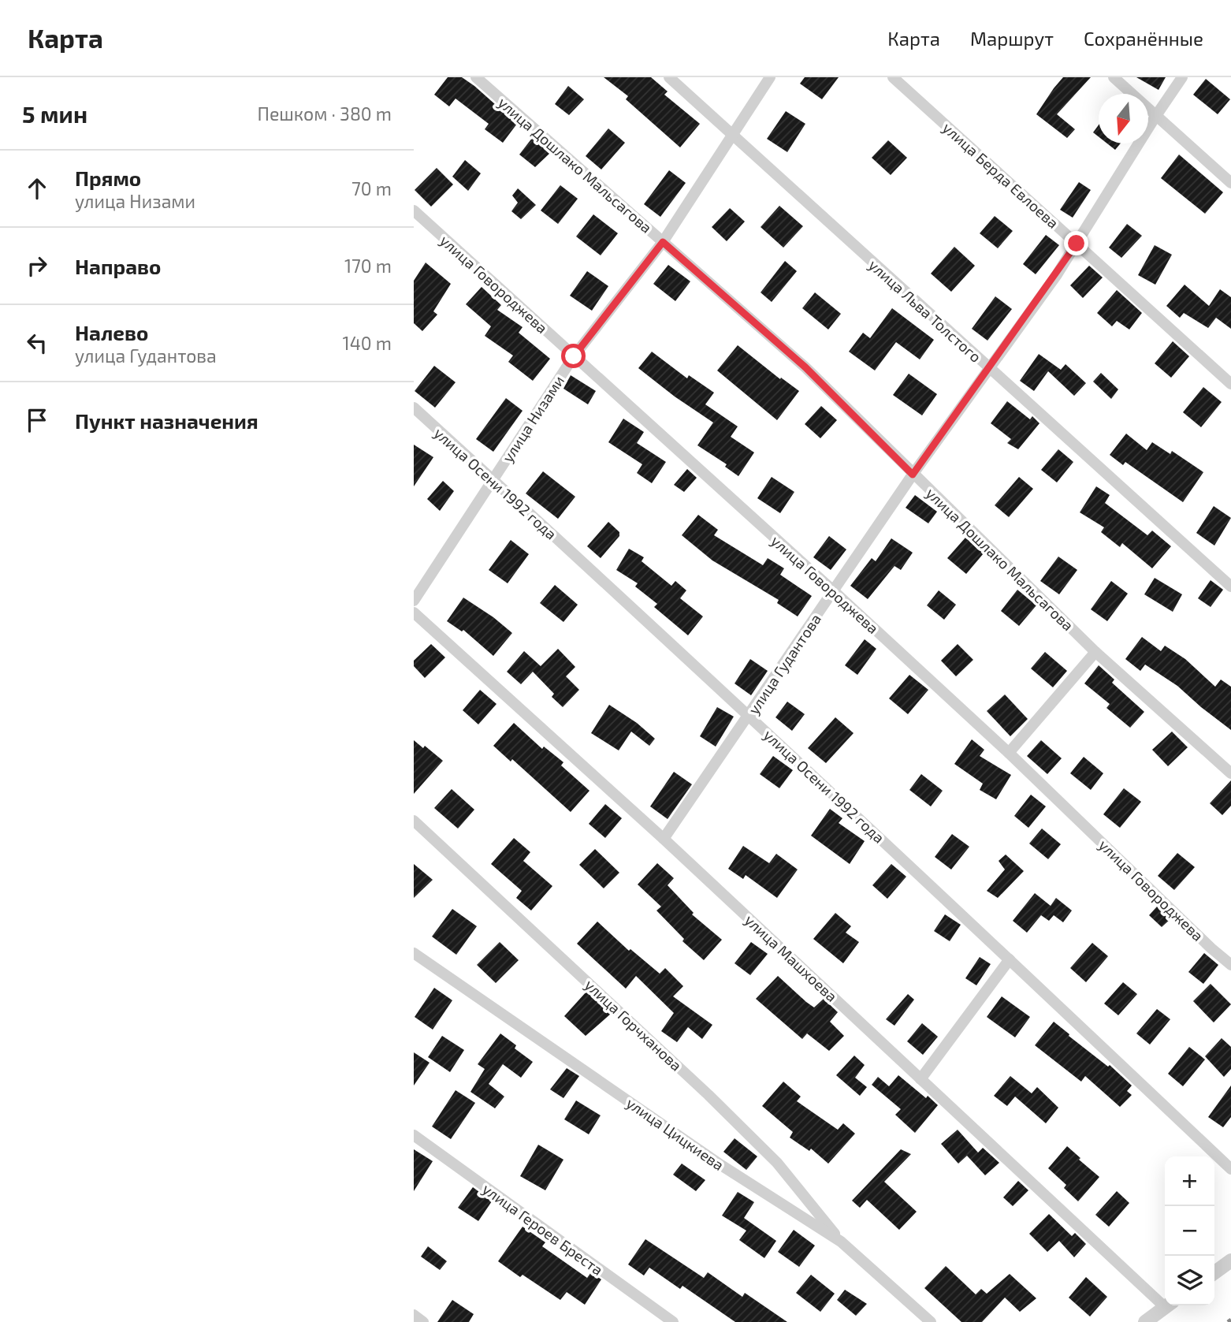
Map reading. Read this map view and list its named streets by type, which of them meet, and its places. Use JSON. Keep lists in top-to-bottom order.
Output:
{
  "streets": {
    "street": [
      "улица Дошлако Мальсагова",
      "улица Берда Евлоева",
      "улица Говороджева",
      "улица Льва Толстого",
      "улица Низами",
      "улица Осени 1992 года",
      "улица Гудантова",
      "улица Машхоева",
      "улица Горчханова",
      "улица Цицкиева",
      "улица Героев Бреста"
    ]
  },
  "crossings": [
    ["улица Дошлако Мальсагова", "улица Низами"],
    ["улица Дошлако Мальсагова", "улица Гудантова"],
    ["улица Берда Евлоева", "улица Гудантова"],
    ["улица Говороджева", "улица Низами"],
    ["улица Говороджева", "улица Гудантова"],
    ["улица Льва Толстого", "улица Низами"],
    ["улица Льва Толстого", "улица Гудантова"],
    ["улица Низами", "улица Осени 1992 года"],
    ["улица Осени 1992 года", "улица Гудантова"],
    ["улица Гудантова", "улица Машхоева"],
    ["улица Горчханова", "улица Цицкиева"]
  ],
  "north": "bottom",
  "page": {
    "header": "Карта",
    "nav": ["Карта", "Маршрут", "Сохранённые"],
    "heading": ["5 мин", "Пешком · 380 m"],
    "list": [
      ["Прямо", "улица Низами", "70 m"],
      ["Направо", "170 m"],
      ["Налево", "улица Гудантова", "140 m"],
      "Пункт назначения"
    ],
    "map_buttons": ["+", "−"]
  }
}
